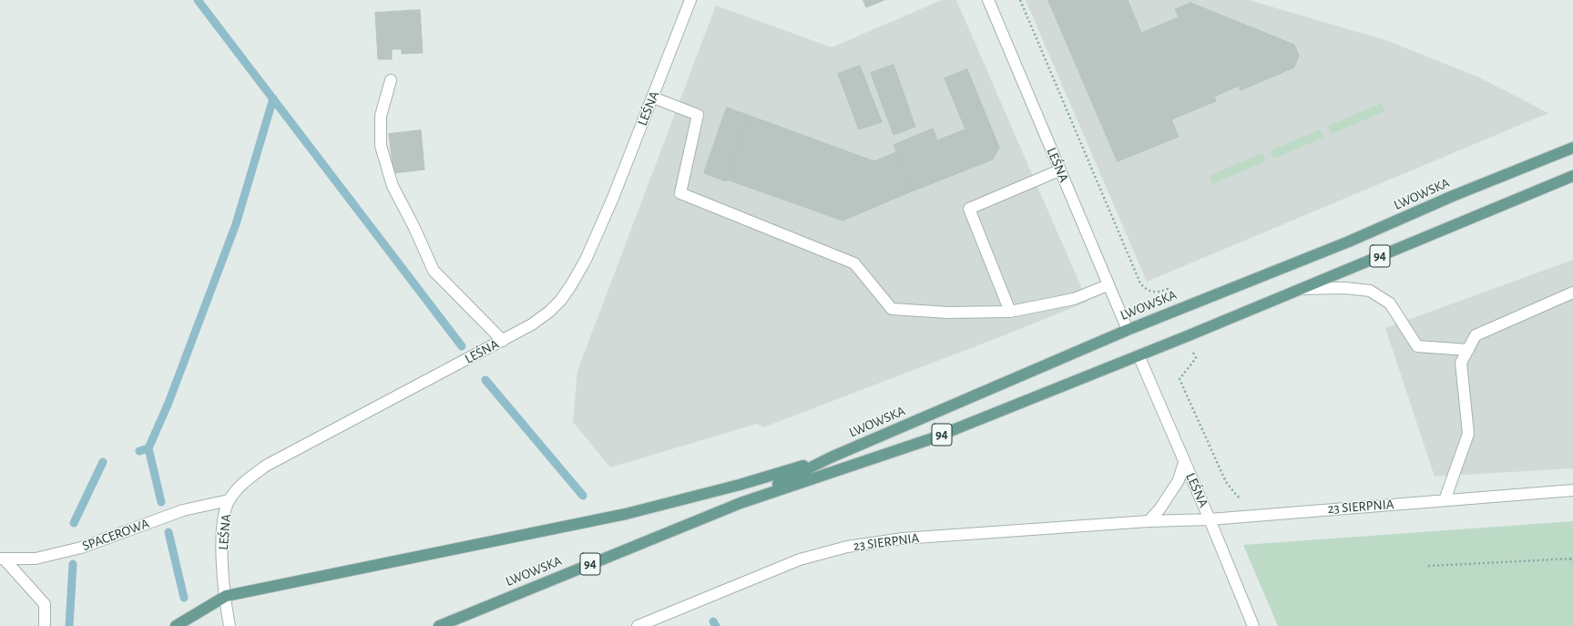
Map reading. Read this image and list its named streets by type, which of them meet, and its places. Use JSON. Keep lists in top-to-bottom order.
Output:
{
  "streets": {
    "main road": ["LWOWSKA", "94"],
    "street": ["LEŚNA", "23 SIERPNIA", "SPACEROWA"]
  },
  "crossings": [
    ["LEŚNA", "LWOWSKA"],
    ["LEŚNA", "23 SIERPNIA"],
    ["LEŚNA", "SPACEROWA"]
  ]
}
